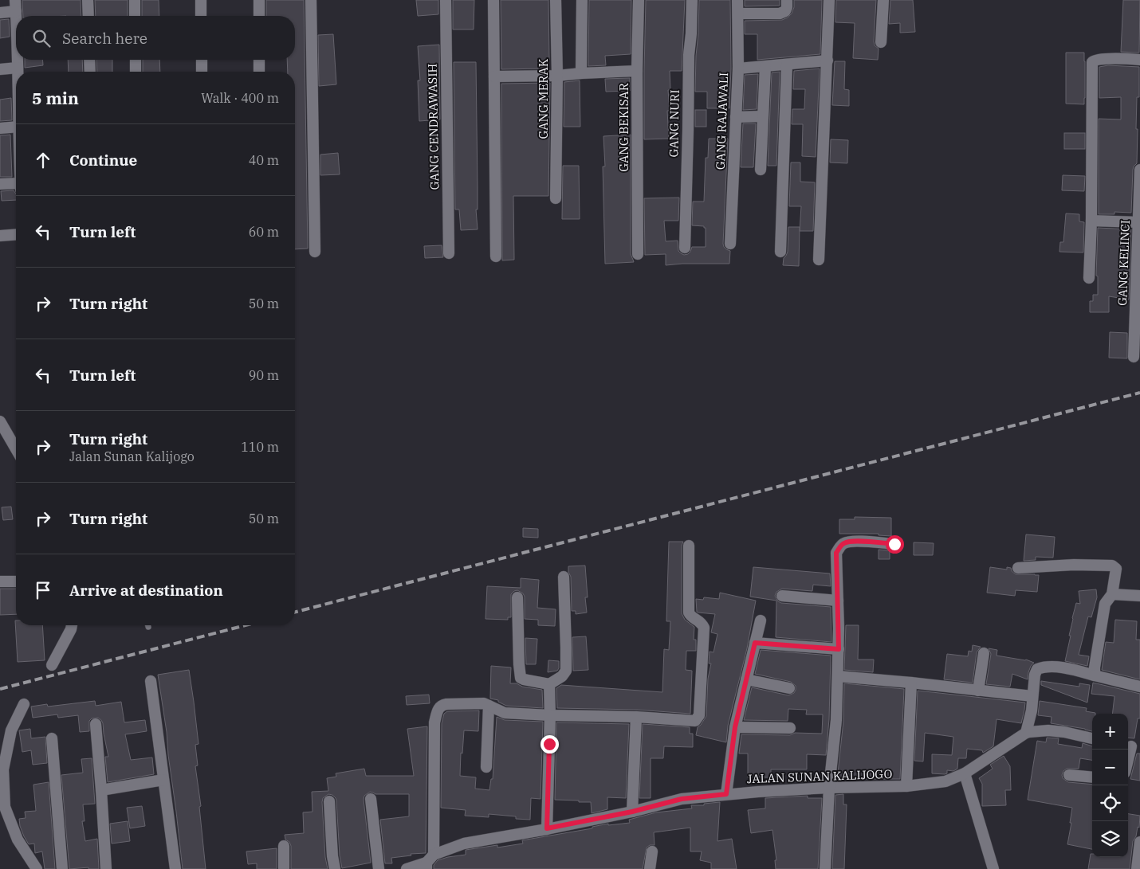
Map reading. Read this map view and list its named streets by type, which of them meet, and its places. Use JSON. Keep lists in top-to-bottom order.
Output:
{
  "streets": {
    "street": [
      "GANG MERAK",
      "GANG RAJAWALI",
      "GANG NURI",
      "GANG CENDRAWASIH",
      "GANG BEKISAR",
      "GANG KELINCI",
      "JALAN SUNAN KALIJOGO"
    ]
  },
  "page": {
    "search": "Search here",
    "heading": ["5 min", "Walk · 400 m"],
    "list": [
      ["Continue", "40 m"],
      ["Turn left", "60 m"],
      ["Turn right", "50 m"],
      ["Turn left", "90 m"],
      ["Turn right", "Jalan Sunan Kalijogo", "110 m"],
      ["Turn right", "50 m"],
      "Arrive at destination"
    ],
    "map_buttons": ["+", "−"]
  }
}
